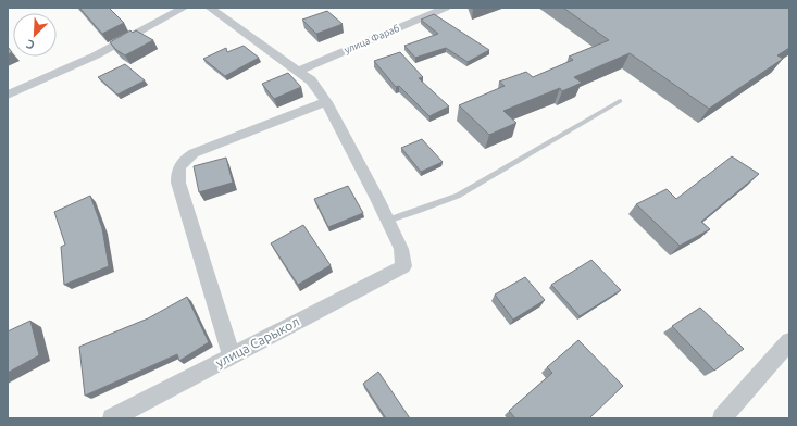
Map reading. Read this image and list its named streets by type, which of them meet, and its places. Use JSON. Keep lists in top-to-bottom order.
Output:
{
  "streets": {
    "street": ["улица Фараб", "улица Сарыкол"]
  },
  "north": "bottom left"
}
